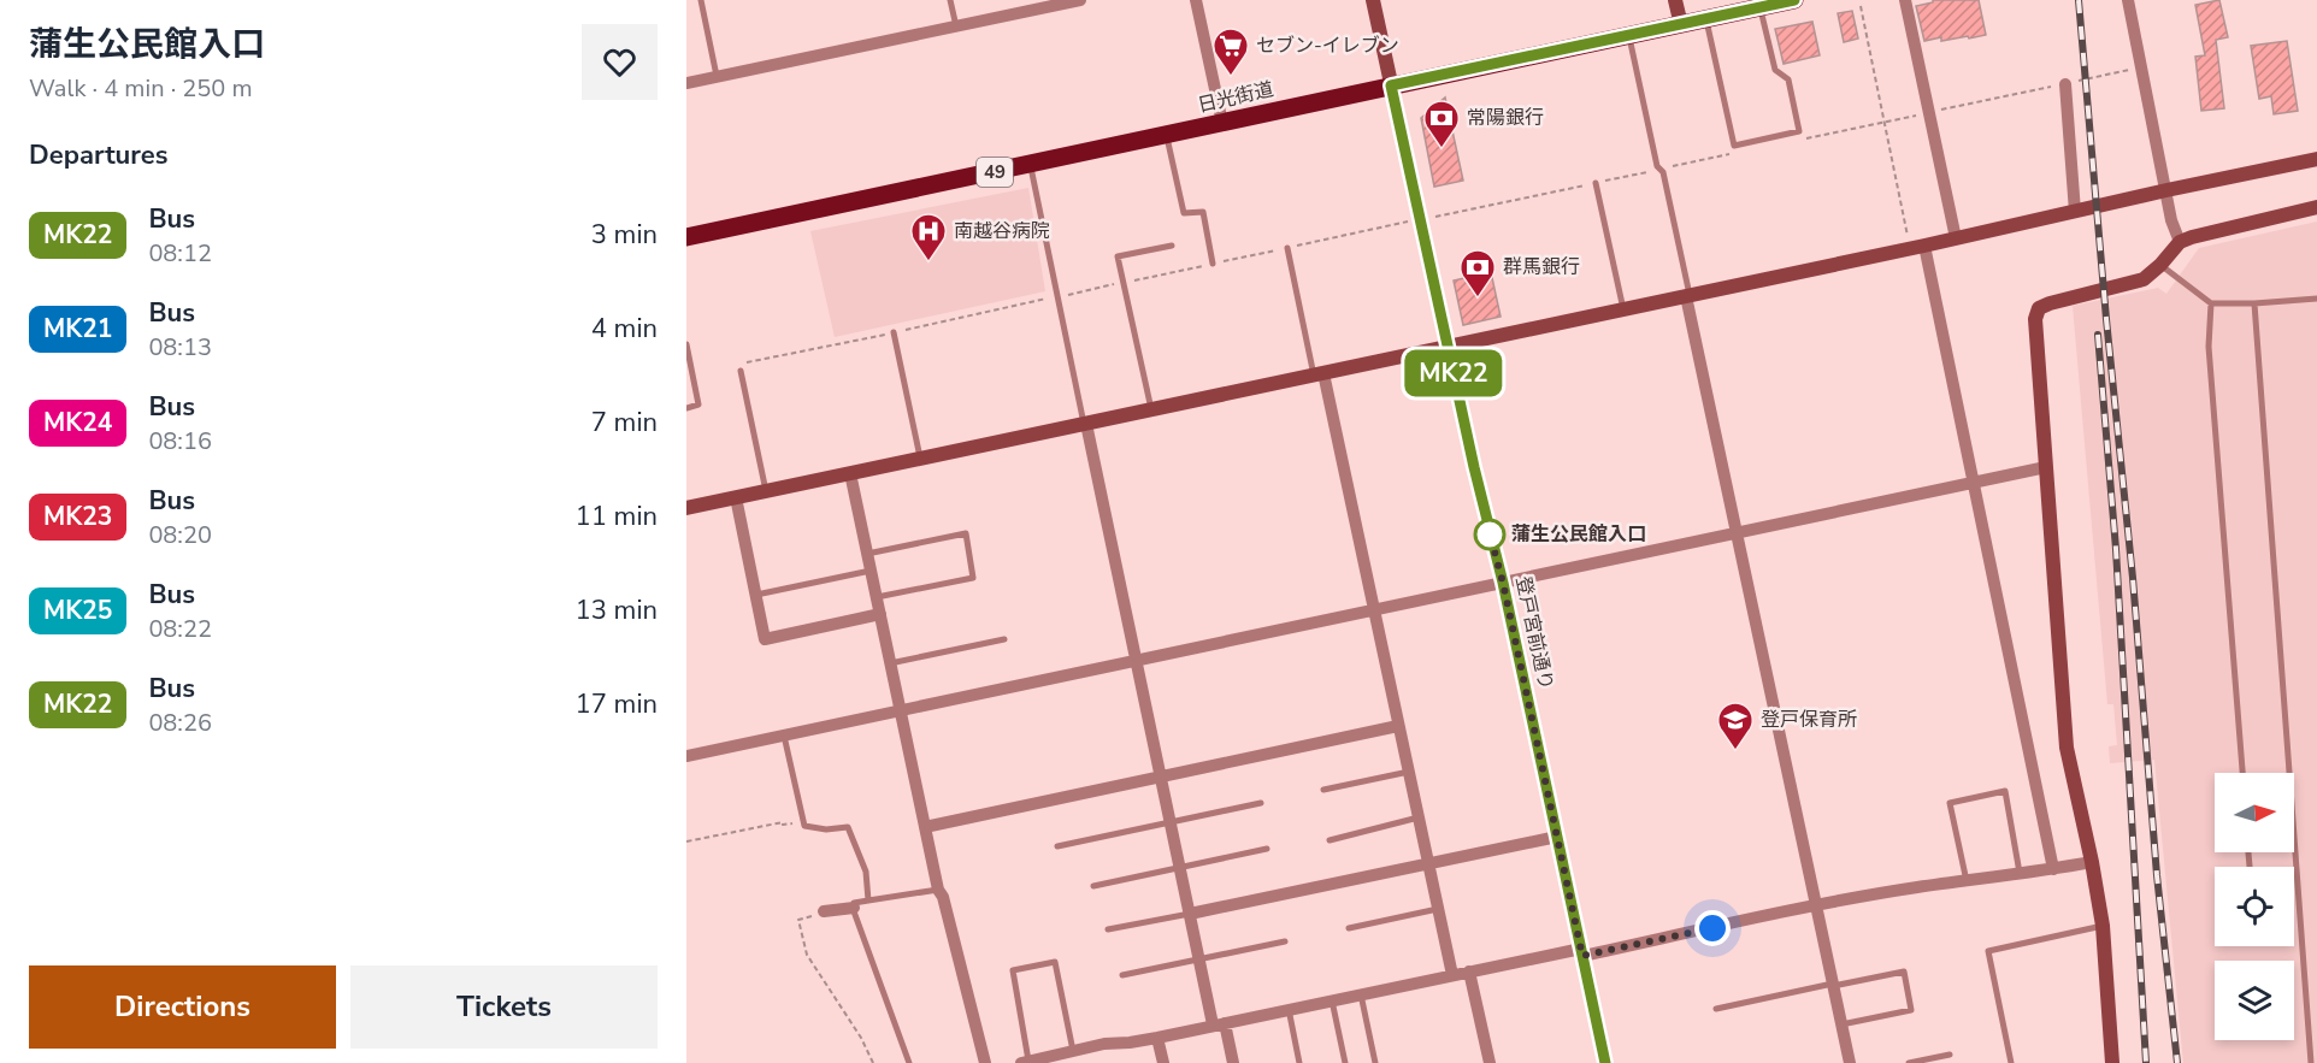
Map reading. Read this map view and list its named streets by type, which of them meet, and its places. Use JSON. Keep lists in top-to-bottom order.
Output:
{
  "streets": {
    "main road": ["日光街道", "49"],
    "street": ["登戸宮前通り"]
  },
  "crossings": [
    ["日光街道", "登戸宮前通り"]
  ],
  "places": {
    "supermarket": ["セブン-イレブン"],
    "bank": ["常陽銀行", "群馬銀行"],
    "hospital": ["南越谷病院"],
    "other": ["蒲生公民館入口"],
    "school or university": ["登戸保育所"]
  },
  "lines": ["bus line MK22"],
  "north": "right",
  "page": {
    "heading": [
      ["蒲生公民館入口", "Walk · 4 min · 250 m"],
      "Departures"
    ],
    "on_map": "MK22",
    "list": [
      {
        "mark": "MK22",
        "name": "Bus",
        "note": "08:12",
        "value": "3 min"
      },
      {
        "mark": "MK21",
        "name": "Bus",
        "note": "08:13",
        "value": "4 min"
      },
      {
        "mark": "MK24",
        "name": "Bus",
        "note": "08:16",
        "value": "7 min"
      },
      {
        "mark": "MK23",
        "name": "Bus",
        "note": "08:20",
        "value": "11 min"
      },
      {
        "mark": "MK25",
        "name": "Bus",
        "note": "08:22",
        "value": "13 min"
      },
      {
        "mark": "MK22",
        "name": "Bus",
        "note": "08:26",
        "value": "17 min"
      }
    ],
    "buttons": ["Directions", "Tickets"]
  }
}
